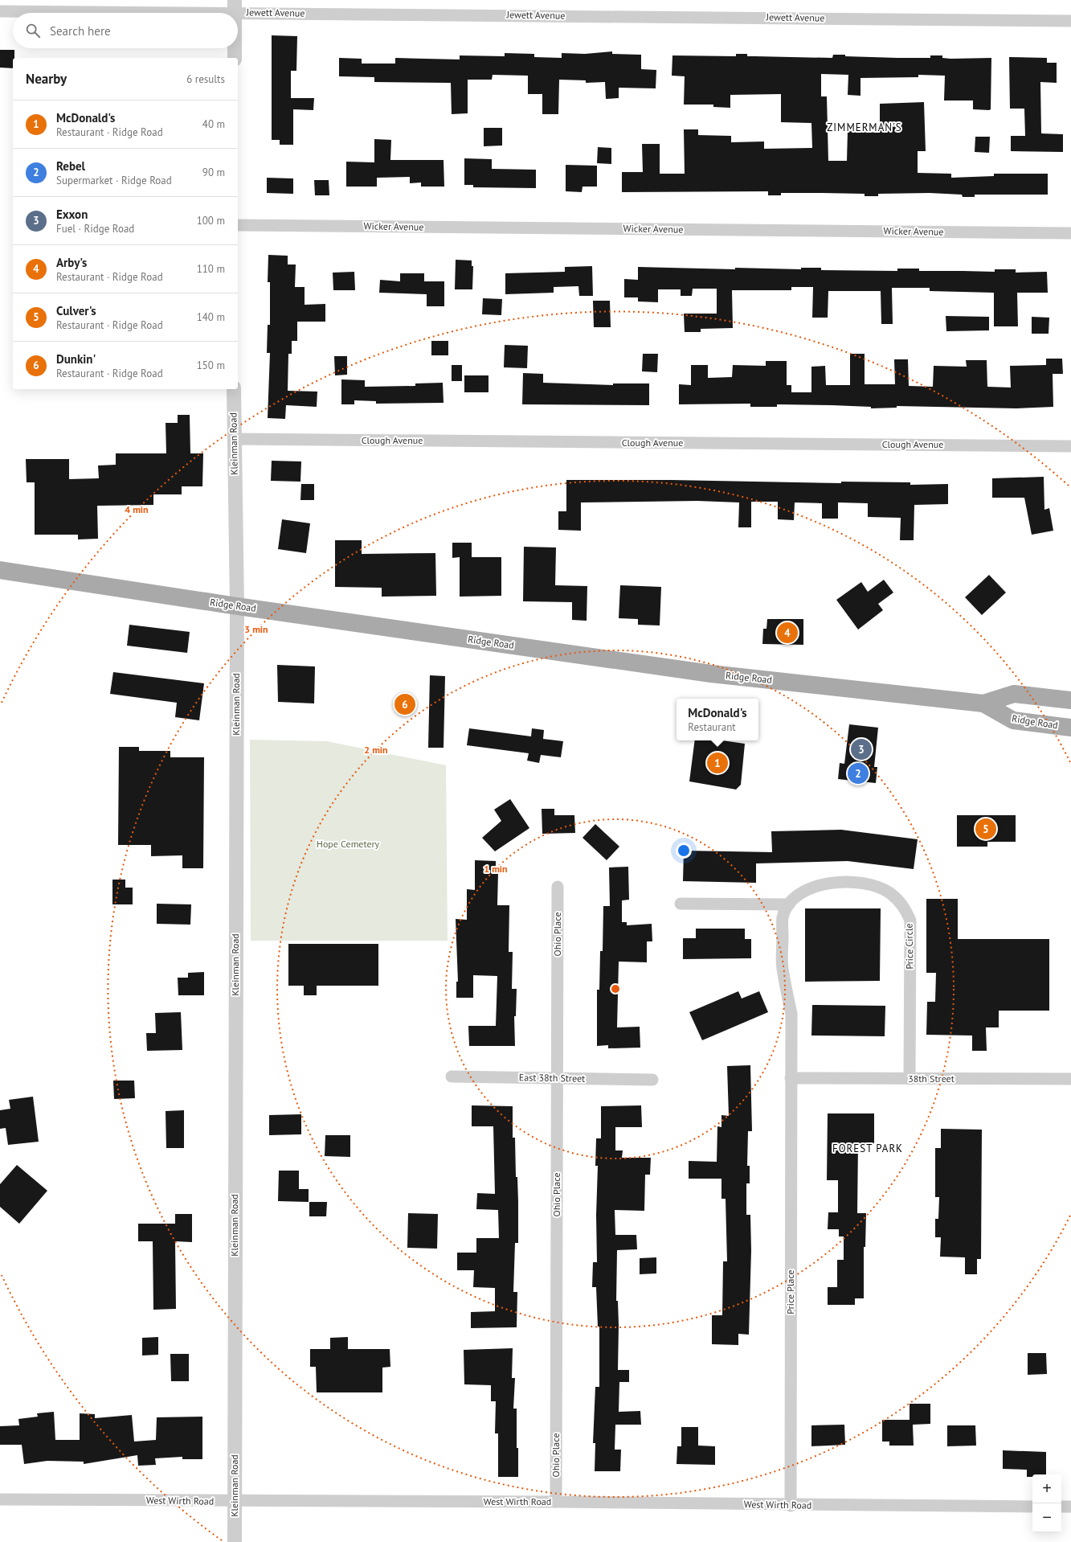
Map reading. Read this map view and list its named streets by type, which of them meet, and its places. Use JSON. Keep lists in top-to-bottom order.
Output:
{
  "streets": {
    "main road": ["Ridge Road"],
    "street": [
      "Jewett Avenue",
      "Wicker Avenue",
      "Clough Avenue",
      "Kleinman Road",
      "Ohio Place",
      "Price Circle",
      "East 38th Street",
      "38th Street",
      "Price Place",
      "West Wirth Road"
    ]
  },
  "crossings": [
    ["Clough Avenue", "Kleinman Road"],
    ["Kleinman Road", "Ridge Road"],
    ["Kleinman Road", "West Wirth Road"],
    ["Ohio Place", "East 38th Street"],
    ["Ohio Place", "West Wirth Road"],
    ["Price Circle", "38th Street"],
    ["Price Circle", "Price Place"],
    ["38th Street", "Price Place"],
    ["Price Place", "West Wirth Road"]
  ],
  "districts": ["ZIMMERMAN'S", "FOREST PARK"],
  "parks": ["Hope Cemetery"],
  "page": {
    "search": "Search here",
    "heading": ["Nearby", "6 results"],
    "list": [
      {
        "mark": "1",
        "name": "McDonald's",
        "note": "Restaurant · Ridge Road",
        "value": "40 m"
      },
      {
        "mark": "2",
        "name": "Rebel",
        "note": "Supermarket · Ridge Road",
        "value": "90 m"
      },
      {
        "mark": "3",
        "name": "Exxon",
        "note": "Fuel · Ridge Road",
        "value": "100 m"
      },
      {
        "mark": "4",
        "name": "Arby's",
        "note": "Restaurant · Ridge Road",
        "value": "110 m"
      },
      {
        "mark": "5",
        "name": "Culver's",
        "note": "Restaurant · Ridge Road",
        "value": "140 m"
      },
      {
        "mark": "6",
        "name": "Dunkin'",
        "note": "Restaurant · Ridge Road",
        "value": "150 m"
      }
    ],
    "pins": [
      "4",
      "6",
      "3",
      "1",
      "2",
      "5"
    ],
    "popup": ["McDonald's", "Restaurant"],
    "map_buttons": ["+", "−"]
  },
  "rings": [
    "4 min",
    "3 min",
    "2 min",
    "1 min"
  ]
}
